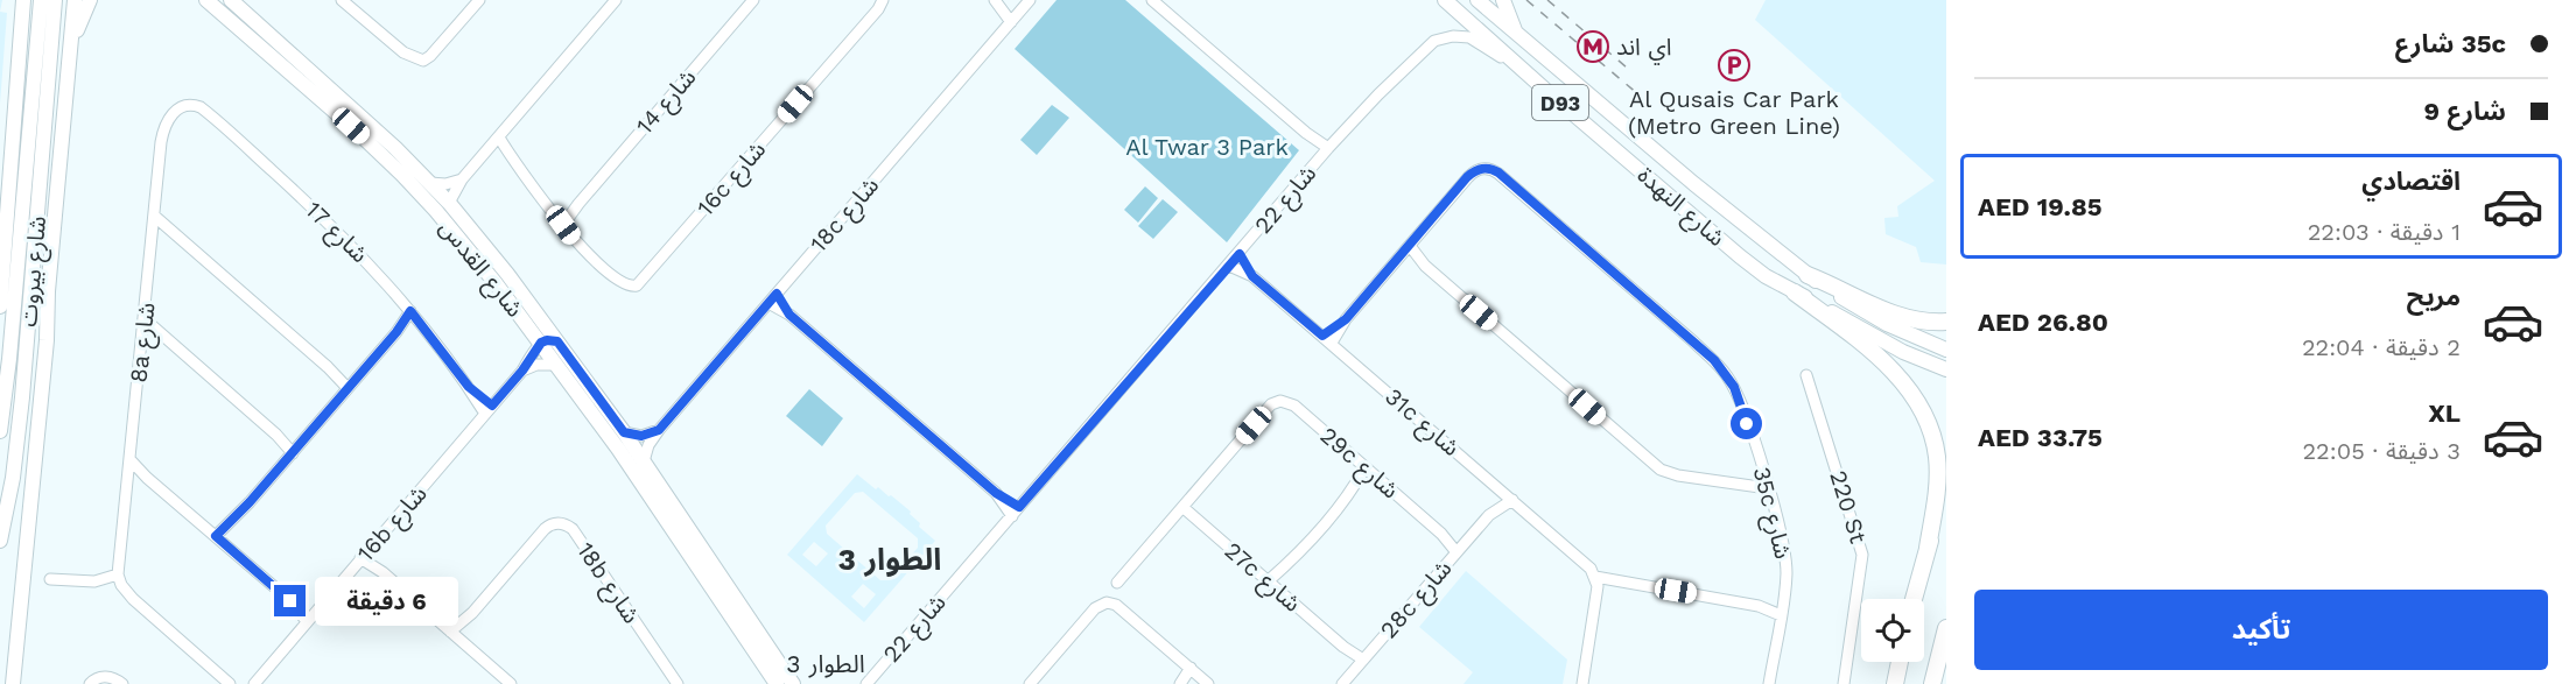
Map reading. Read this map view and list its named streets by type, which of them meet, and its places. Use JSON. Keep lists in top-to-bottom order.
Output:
{
  "streets": {
    "main road": [
      "D93",
      "شارع النهدة",
      "شارع القدس",
      "شارع بيروت"
    ],
    "street": [
      "شارع 14",
      "16c شارع",
      "شارع 22",
      "18c شارع",
      "شارع 17",
      "8a شارع",
      "31c شارع",
      "29c شارع",
      "220 St",
      "35c شارع",
      "16b شارع",
      "27c شارع",
      "18b شارع",
      "28c شارع"
    ]
  },
  "crossings": [
    ["شارع 14", "16c شارع"],
    ["شارع 22", "شارع النهدة"],
    ["شارع 22", "31c شارع"],
    ["18c شارع", "شارع القدس"],
    ["شارع 17", "8a شارع"],
    ["شارع 17", "16b شارع"],
    ["شارع القدس", "16b شارع"],
    ["31c شارع", "28c شارع"],
    ["29c شارع", "27c شارع"],
    ["29c شارع", "28c شارع"],
    ["27c شارع", "28c شارع"]
  ],
  "districts": ["الطوار 3", "الطوار 3"],
  "parks": ["Al Twar 3 Park"],
  "places": {
    "metro station": ["اي اند"],
    "parking": ["Al Qusais Car Park (Metro Green Line)"]
  },
  "page": {
    "banner": ["35c شارع", "شارع 9"],
    "list": [
      {
        "name": "اقتصادي",
        "note": "1 دقيقة · 22:03",
        "value": "AED 19.85"
      },
      {
        "name": "مريح",
        "note": "2 دقيقة · 22:04",
        "value": "AED 26.80"
      },
      {
        "name": "XL",
        "note": "3 دقيقة · 22:05",
        "value": "AED 33.75"
      }
    ],
    "buttons": "تأكيد",
    "bubble": "6 دقيقة"
  }
}
